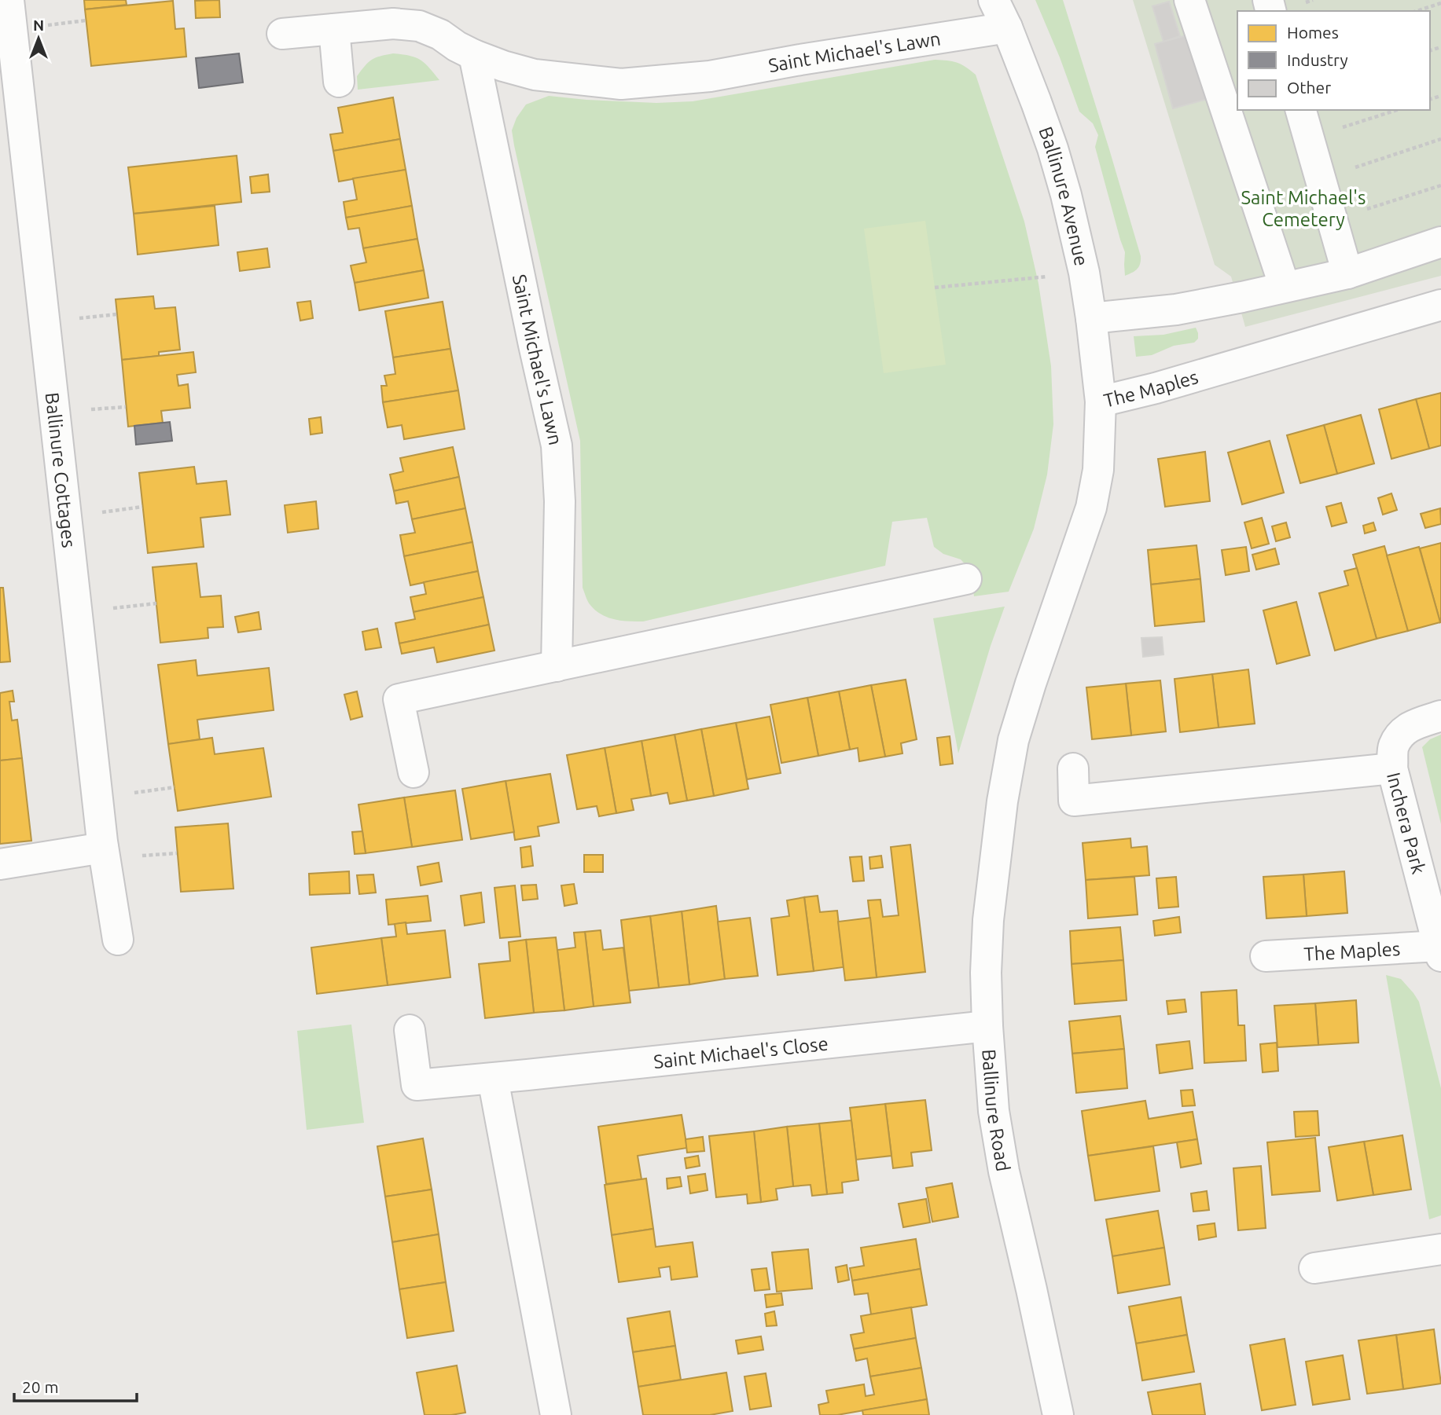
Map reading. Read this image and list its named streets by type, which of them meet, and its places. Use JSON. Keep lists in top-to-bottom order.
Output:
{
  "streets": {
    "street": [
      "Saint Michael's Lawn",
      "Ballinure Avenue",
      "The Maples",
      "Ballinure Cottages",
      "Inchera Park",
      "Saint Michael's Close",
      "Ballinure Road"
    ]
  },
  "crossings": [
    ["Saint Michael's Lawn", "Ballinure Avenue"],
    ["Ballinure Avenue", "The Maples"],
    ["The Maples", "Inchera Park"],
    ["The Maples", "Ballinure Road"],
    ["Saint Michael's Close", "Ballinure Road"]
  ],
  "parks": ["Saint Michael's Cemetery"],
  "legend": ["Homes", "Industry", "Other"],
  "scale_bar": "20 m",
  "north": "top"
}
